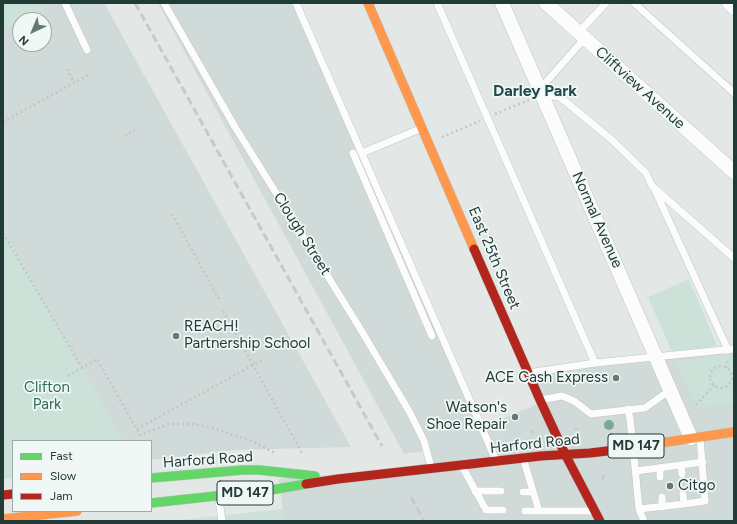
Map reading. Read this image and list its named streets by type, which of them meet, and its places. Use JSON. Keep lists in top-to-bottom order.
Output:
{
  "streets": {
    "main road": ["East 25th Street", "Harford Road", "MD 147"],
    "street": ["Cliftview Avenue", "Normal Avenue"],
    "lane": ["Clough Street"]
  },
  "crossings": [
    ["Normal Avenue", "Harford Road"],
    ["Clough Street", "Harford Road"],
    ["East 25th Street", "Harford Road"]
  ],
  "districts": ["Darley Park"],
  "parks": ["Clifton Park"],
  "places": [
    "REACH! Partnership School",
    "ACE Cash Express",
    "Watson's Shoe Repair",
    "Citgo"
  ],
  "legend": ["Fast", "Slow", "Jam"],
  "north": "bottom left"
}
